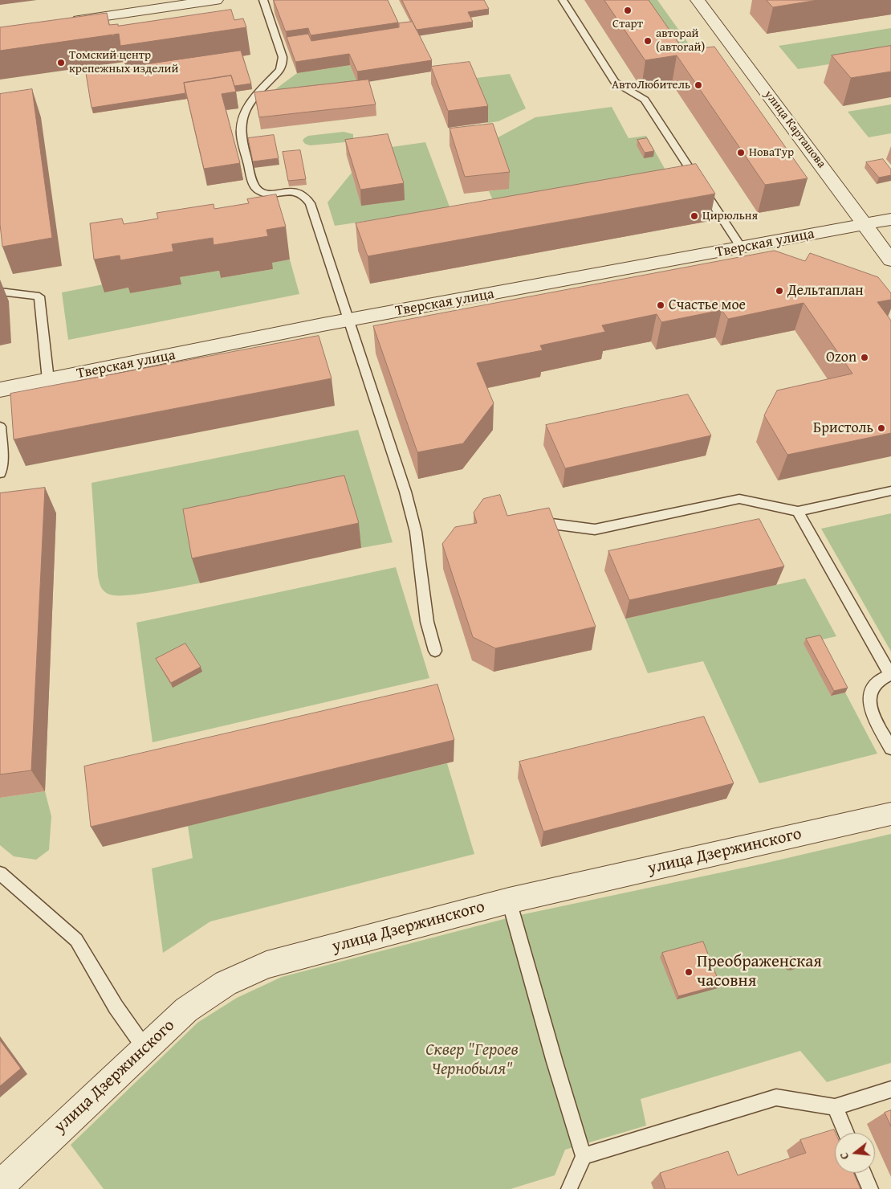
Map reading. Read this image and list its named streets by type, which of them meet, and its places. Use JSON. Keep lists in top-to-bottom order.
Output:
{
  "streets": {
    "street": ["улица Карташова", "Тверская улица", "улица Дзержинского"]
  },
  "crossings": [
    ["улица Карташова", "Тверская улица"]
  ],
  "parks": ["Сквер \"Героев Чернобыля\""],
  "places": [
    "Старт",
    "авторай (автоrай)",
    "Томский центр крепежных изделий",
    "АвтоЛюбитель",
    "НоваТур",
    "Цирюльня",
    "Дельтаплан",
    "Счастье мое",
    "Ozon",
    "Бристоль",
    "Преображенская часовня"
  ],
  "north": "left"
}
